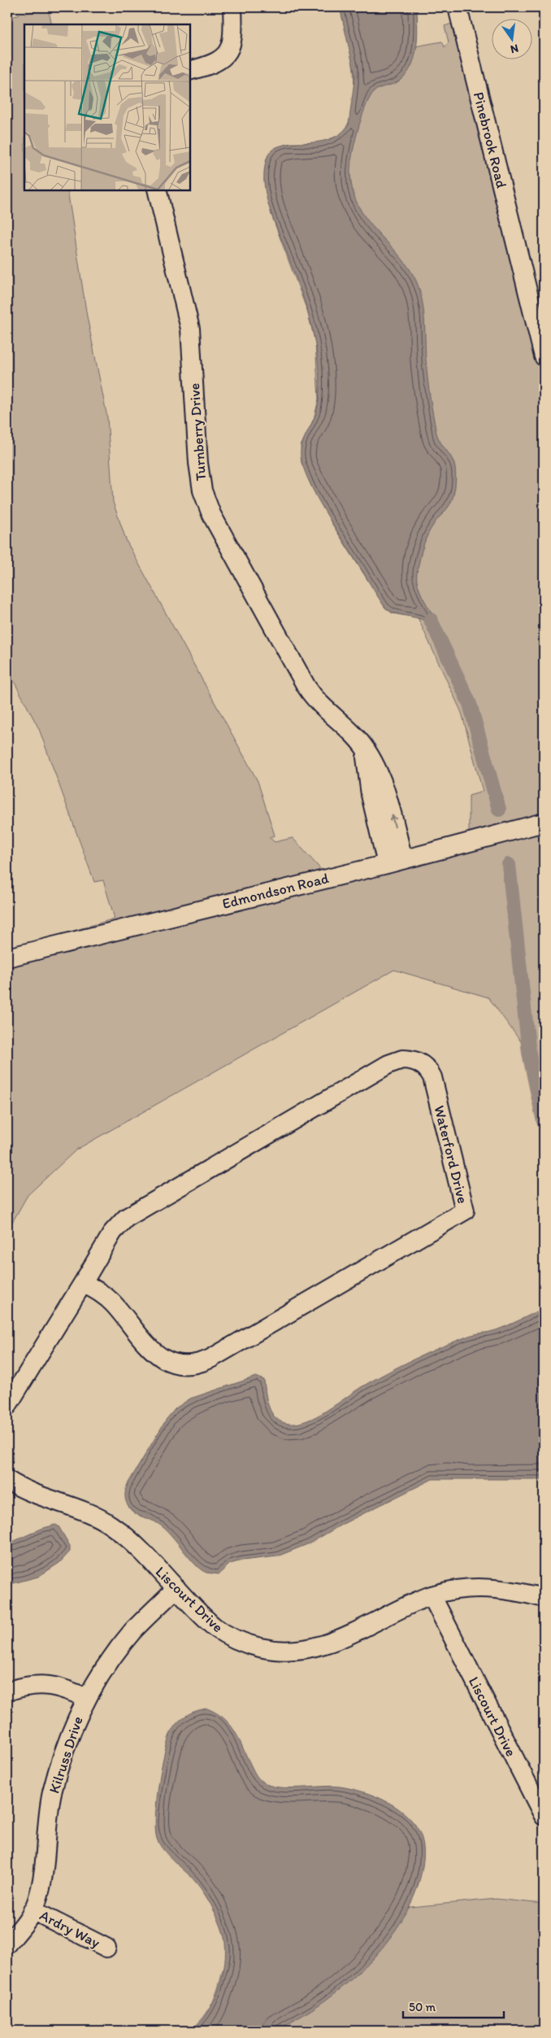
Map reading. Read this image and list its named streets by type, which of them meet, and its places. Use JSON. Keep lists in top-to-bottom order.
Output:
{
  "streets": {
    "street": [
      "Pinebrook Road",
      "Turnberry Drive",
      "Edmondson Road",
      "Waterford Drive",
      "Liscourt Drive",
      "Kilruss Drive",
      "Ardry Way"
    ]
  },
  "crossings": [
    ["Turnberry Drive", "Edmondson Road"],
    ["Liscourt Drive", "Kilruss Drive"],
    ["Kilruss Drive", "Ardry Way"]
  ],
  "scale_bar": "50 m",
  "north": "bottom"
}
